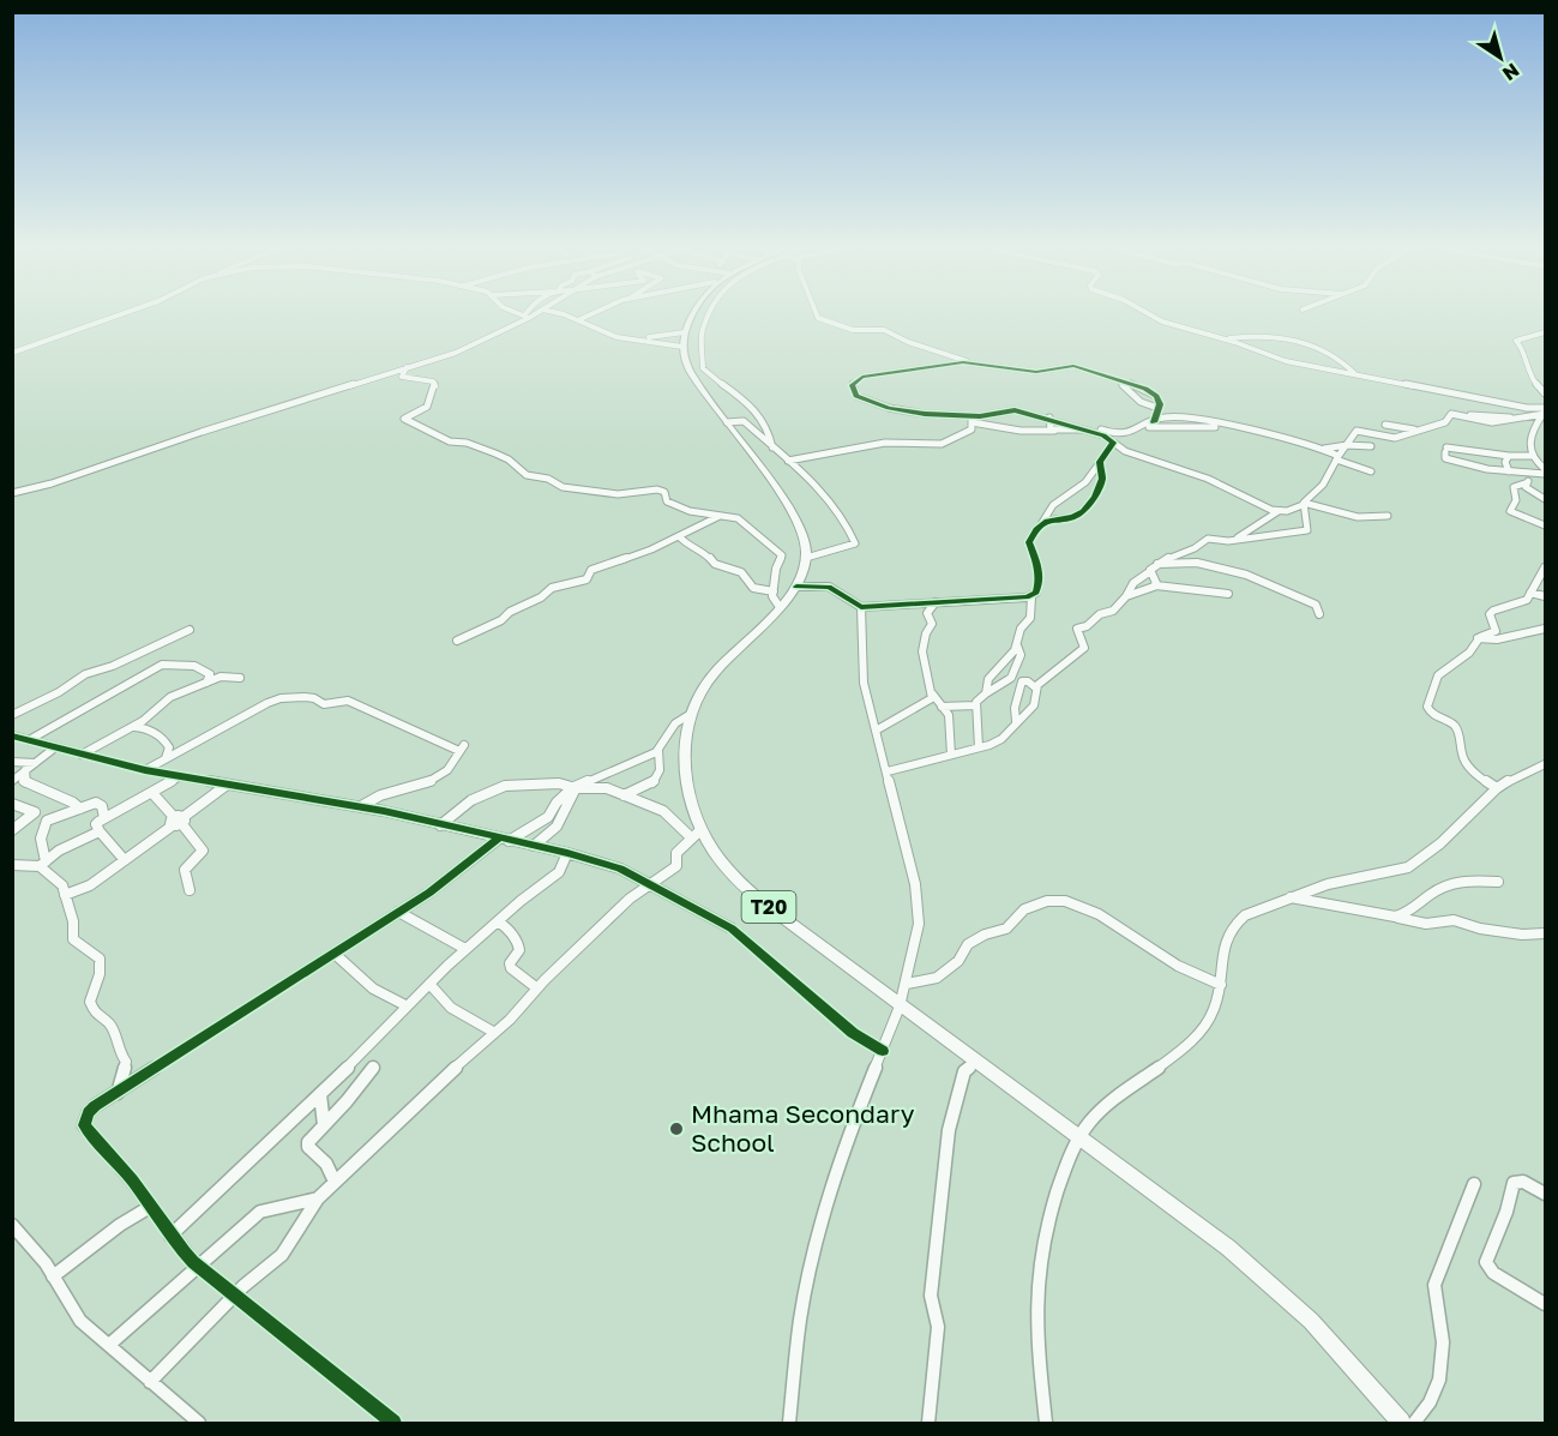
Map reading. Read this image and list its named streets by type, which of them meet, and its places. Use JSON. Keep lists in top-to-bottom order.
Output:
{
  "streets": {
    "main road": ["T20"]
  },
  "places": ["Mhama Secondary School"],
  "north": "bottom right"
}
